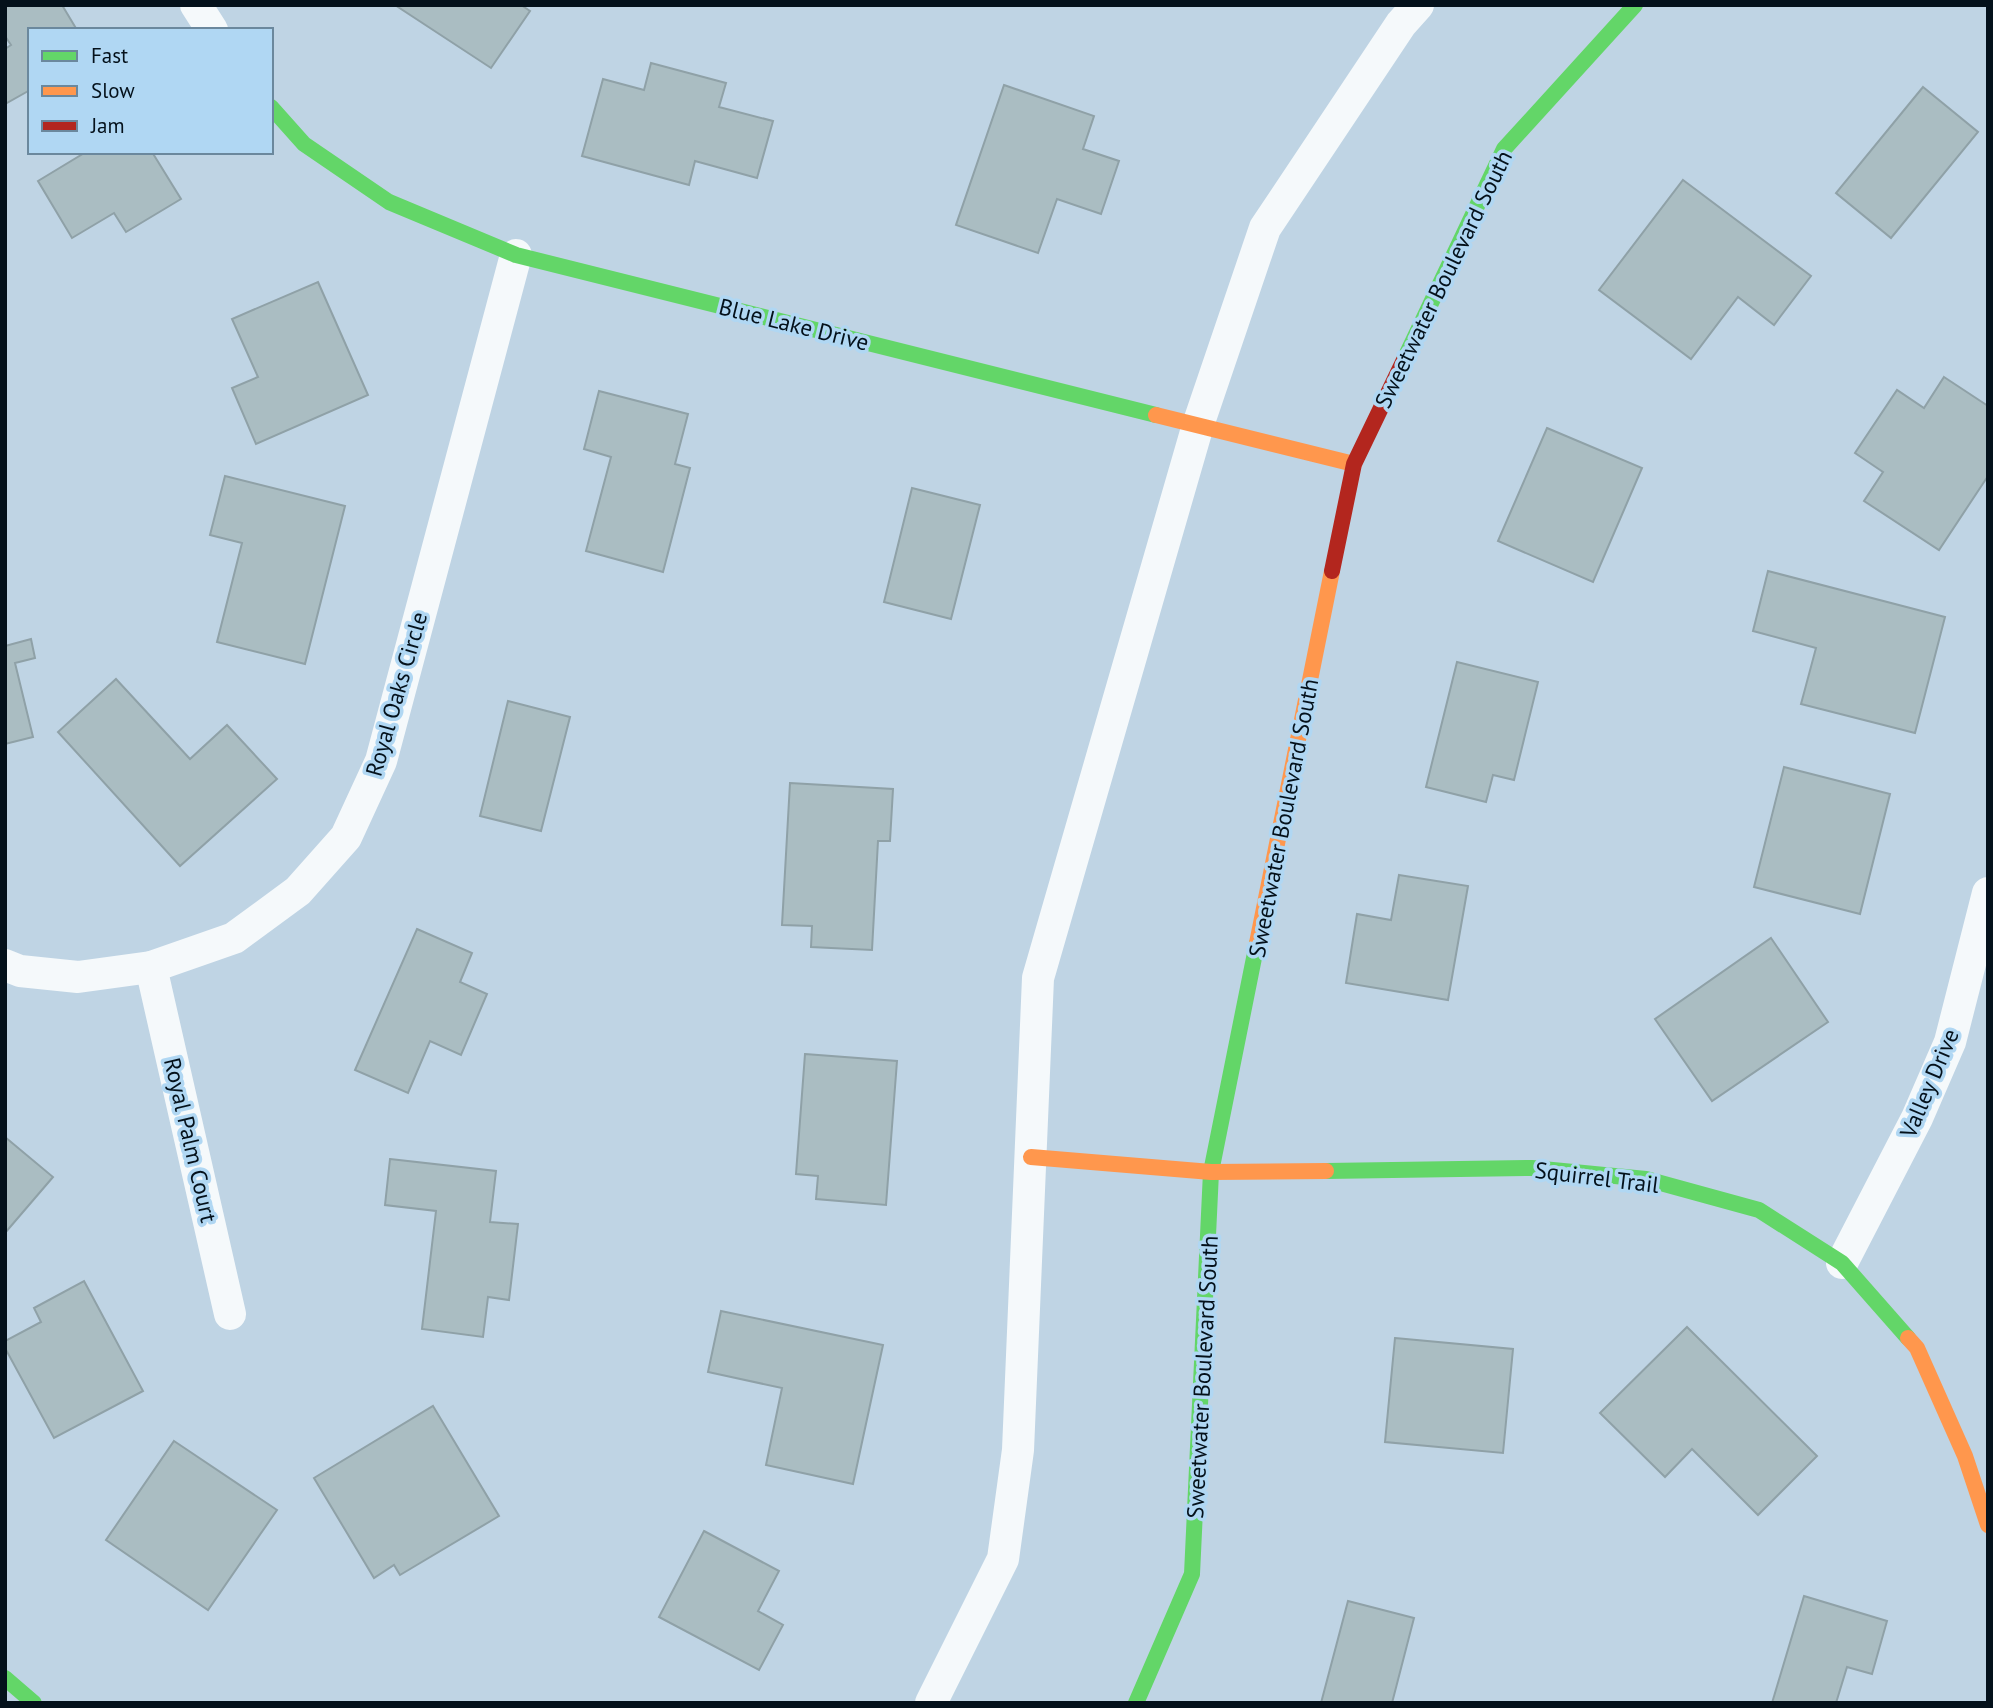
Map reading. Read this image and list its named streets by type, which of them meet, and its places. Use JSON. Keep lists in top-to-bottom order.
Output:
{
  "streets": {
    "street": [
      "Sweetwater Boulevard South",
      "Blue Lake Drive",
      "Royal Oaks Circle",
      "Valley Drive",
      "Royal Palm Court",
      "Squirrel Trail"
    ]
  },
  "crossings": [
    ["Sweetwater Boulevard South", "Blue Lake Drive"],
    ["Sweetwater Boulevard South", "Squirrel Trail"],
    ["Blue Lake Drive", "Royal Oaks Circle"],
    ["Royal Oaks Circle", "Royal Palm Court"],
    ["Valley Drive", "Squirrel Trail"]
  ],
  "legend": ["Fast", "Slow", "Jam"]
}
